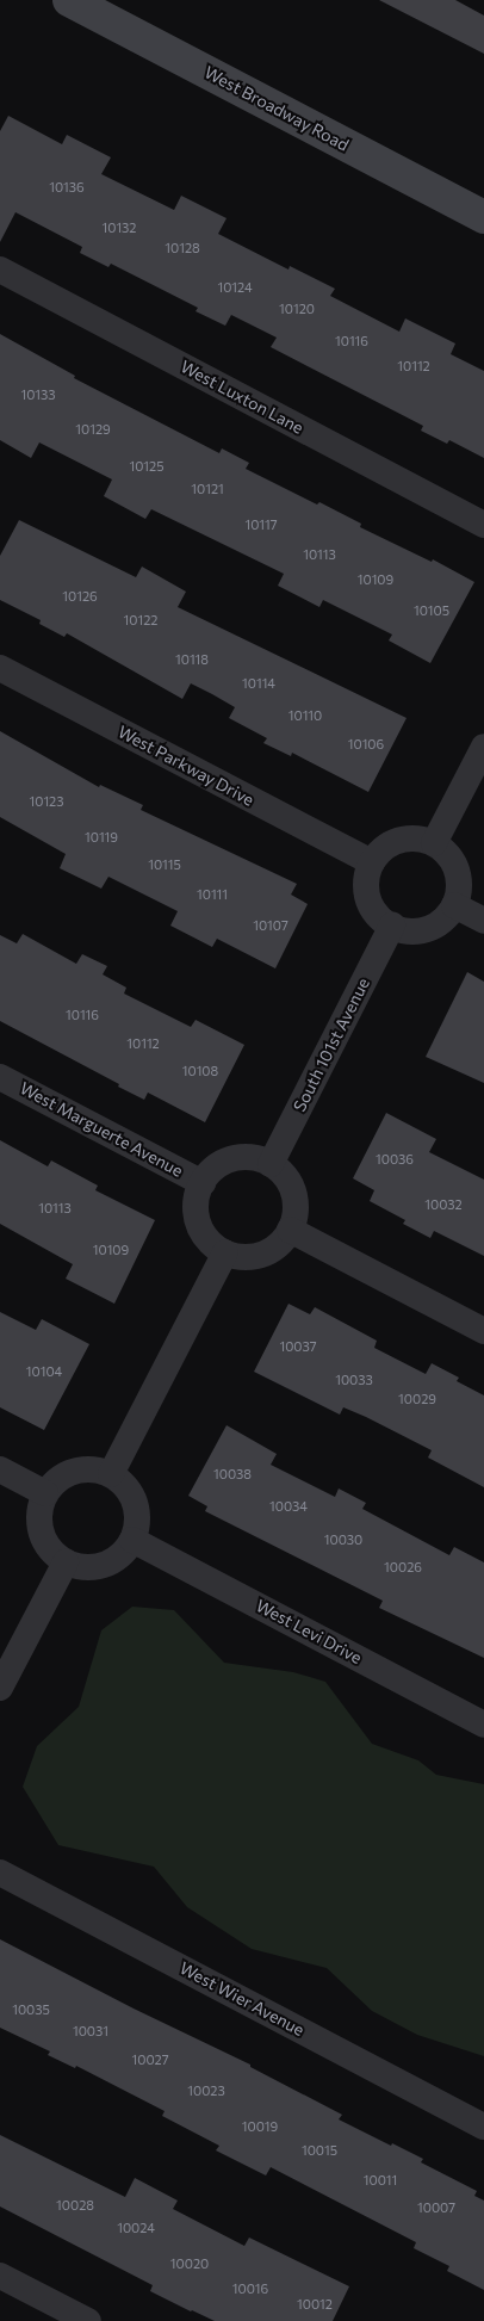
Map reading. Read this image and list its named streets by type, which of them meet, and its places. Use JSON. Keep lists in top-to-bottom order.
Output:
{
  "streets": {
    "main road": ["West Broadway Road"],
    "street": [
      "West Luxton Lane",
      "West Parkway Drive",
      "South 101st Avenue",
      "West Marguerte Avenue",
      "West Levi Drive",
      "West Wier Avenue"
    ]
  },
  "crossings": [
    ["West Parkway Drive", "South 101st Avenue"],
    ["South 101st Avenue", "West Marguerte Avenue"]
  ],
  "house_numbers": [
    "10136",
    "10132",
    "10128",
    "10124",
    "10120",
    "10116",
    "10112",
    "10133",
    "10129",
    "10125",
    "10121",
    "10117",
    "10113",
    "10109",
    "10126",
    "10105",
    "10122",
    "10118",
    "10114",
    "10110",
    "10106",
    "10123",
    "10119",
    "10115",
    "10111",
    "10107",
    "10116",
    "10112",
    "10108",
    "10036",
    "10032",
    "10113",
    "10109",
    "10037",
    "10104",
    "10033",
    "10029",
    "10038",
    "10034",
    "10030",
    "10026",
    "10035",
    "10031",
    "10027",
    "10023",
    "10019",
    "10015",
    "10011",
    "10028",
    "10007",
    "10024",
    "10020",
    "10016",
    "10012"
  ]
}
